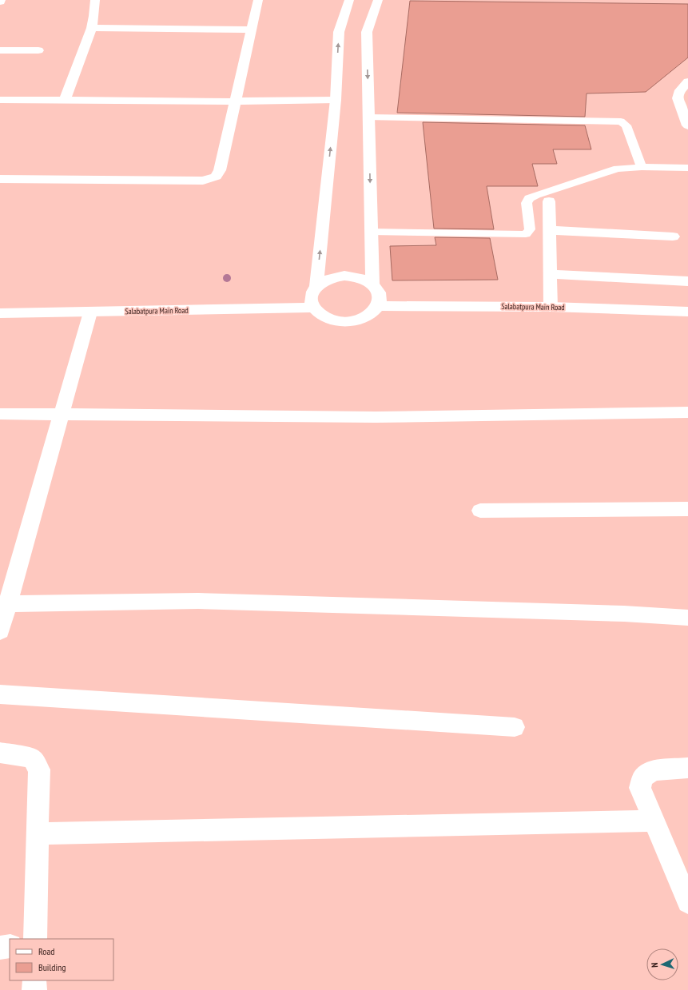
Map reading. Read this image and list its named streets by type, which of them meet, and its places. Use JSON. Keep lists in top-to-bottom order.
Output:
{
  "streets": {
    "street": ["Salabatpura Main Road"]
  },
  "legend": ["Road", "Building"],
  "north": "left"
}
